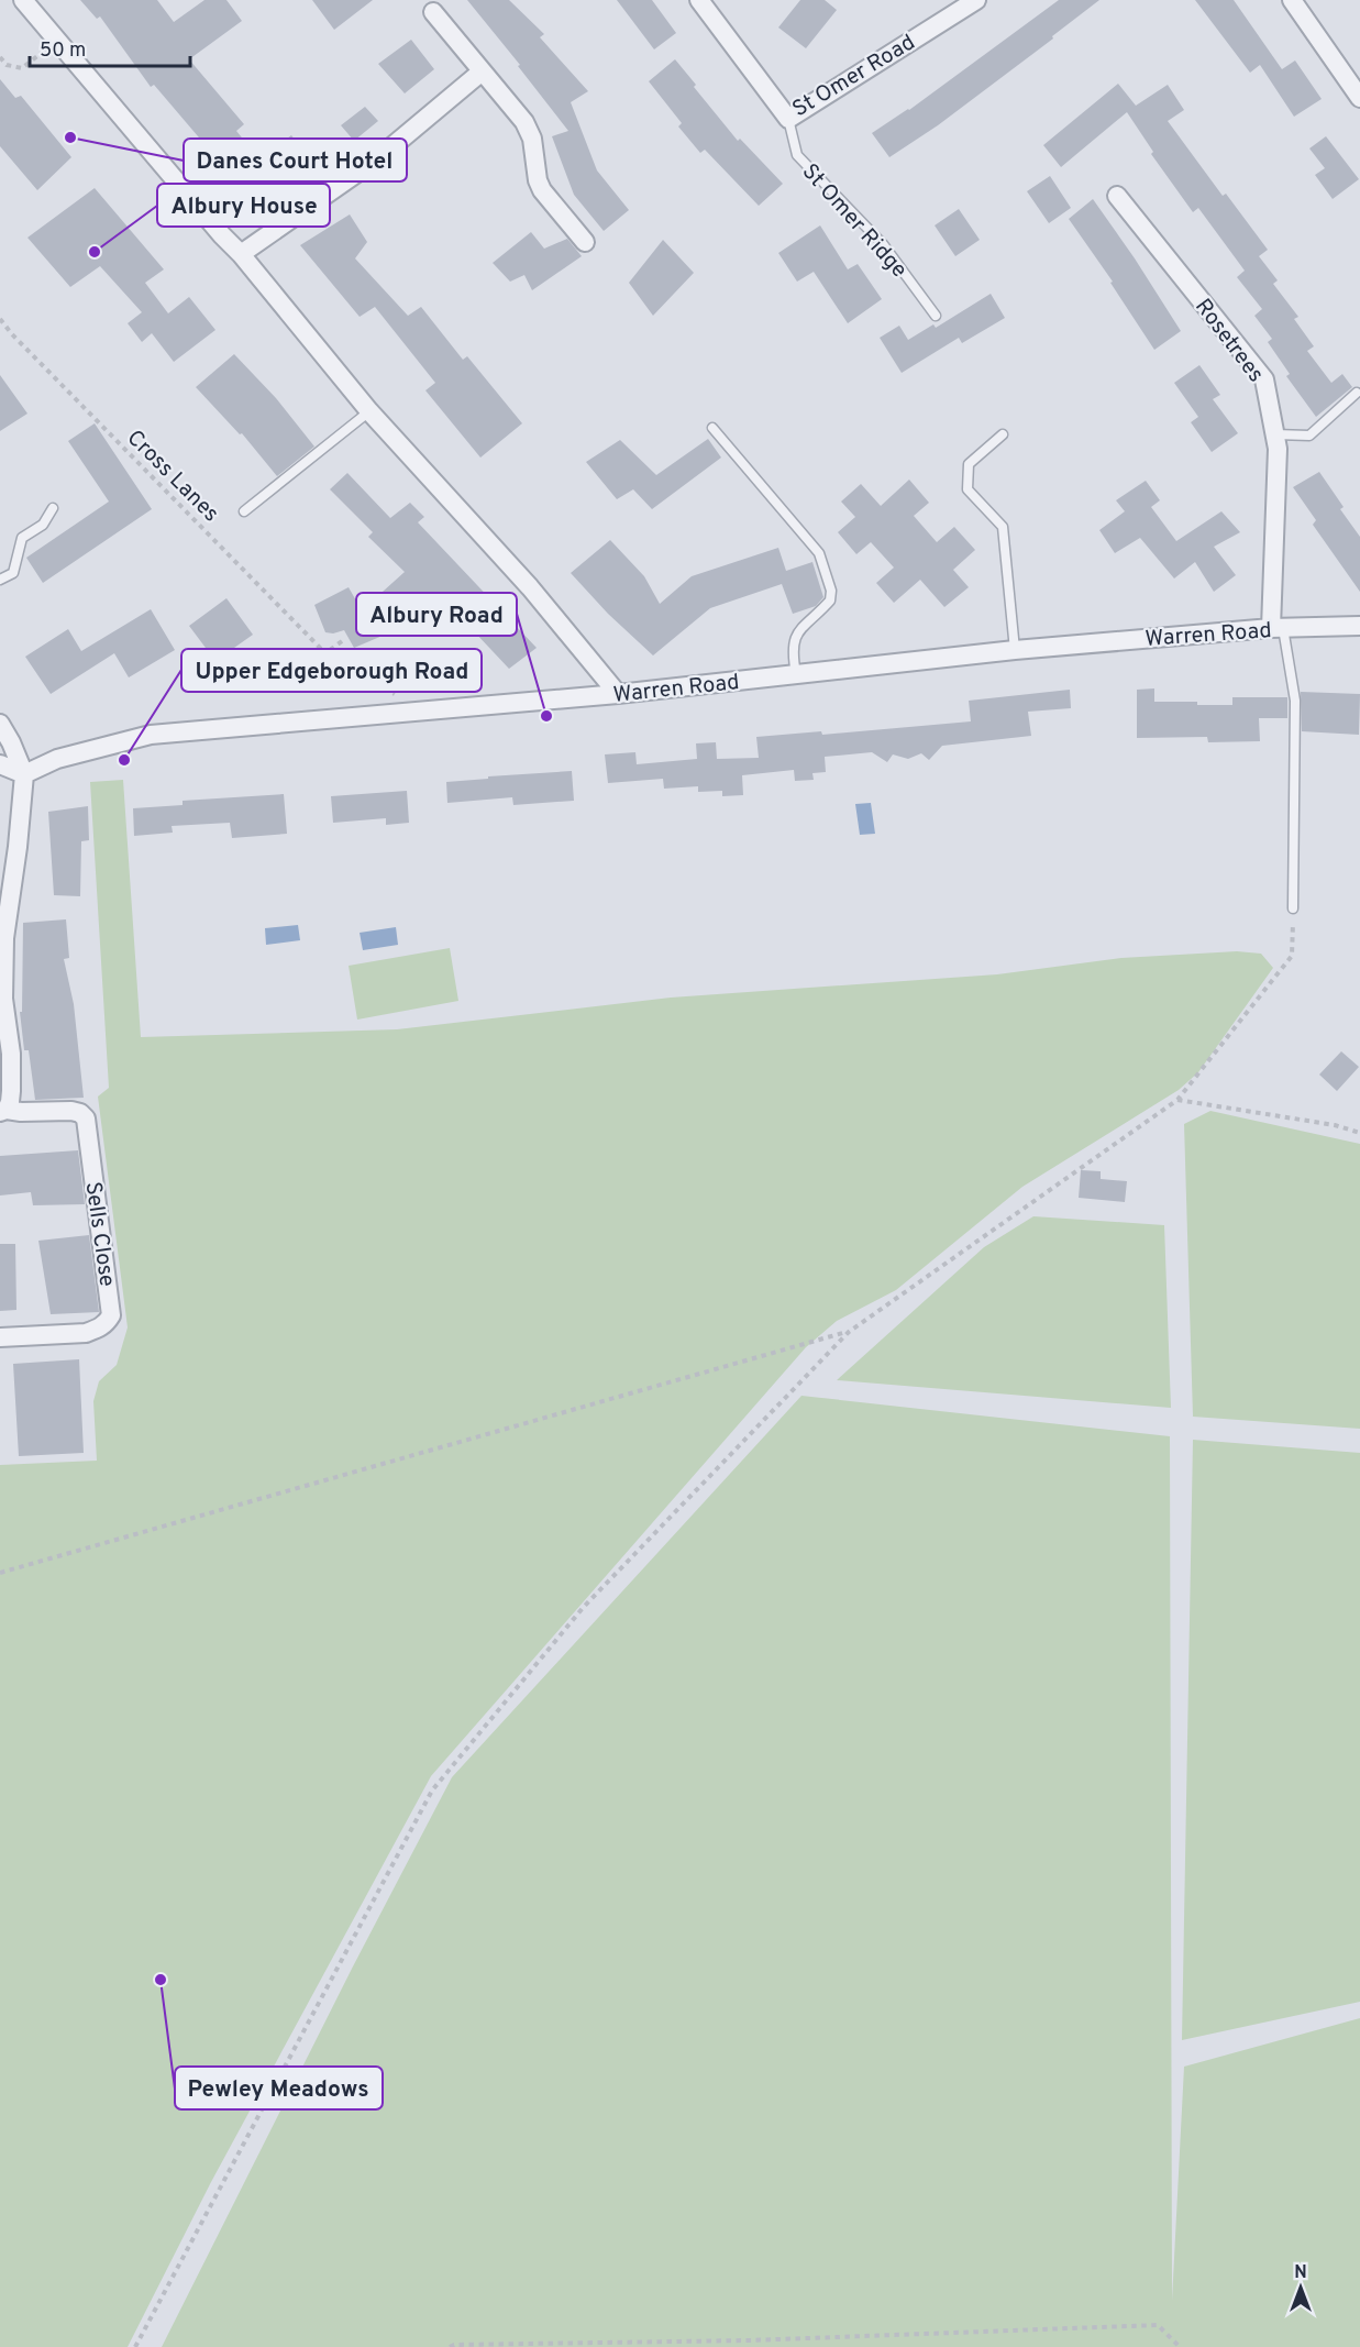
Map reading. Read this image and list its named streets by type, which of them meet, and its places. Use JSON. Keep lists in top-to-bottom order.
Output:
{
  "streets": {
    "street": [
      "St Omer Road",
      "Rosetrees",
      "Warren Road",
      "Sells Close"
    ],
    "lane": ["St Omer Ridge"],
    "path": ["Cross Lanes"]
  },
  "crossings": [
    ["St Omer Road", "St Omer Ridge"],
    ["Rosetrees", "Warren Road"],
    ["Cross Lanes", "Warren Road"]
  ],
  "places": [
    "Danes Court Hotel",
    "Albury House",
    "Albury Road",
    "Upper Edgeborough Road",
    "Pewley Meadows"
  ],
  "scale_bar": "50 m",
  "north": "top"
}
